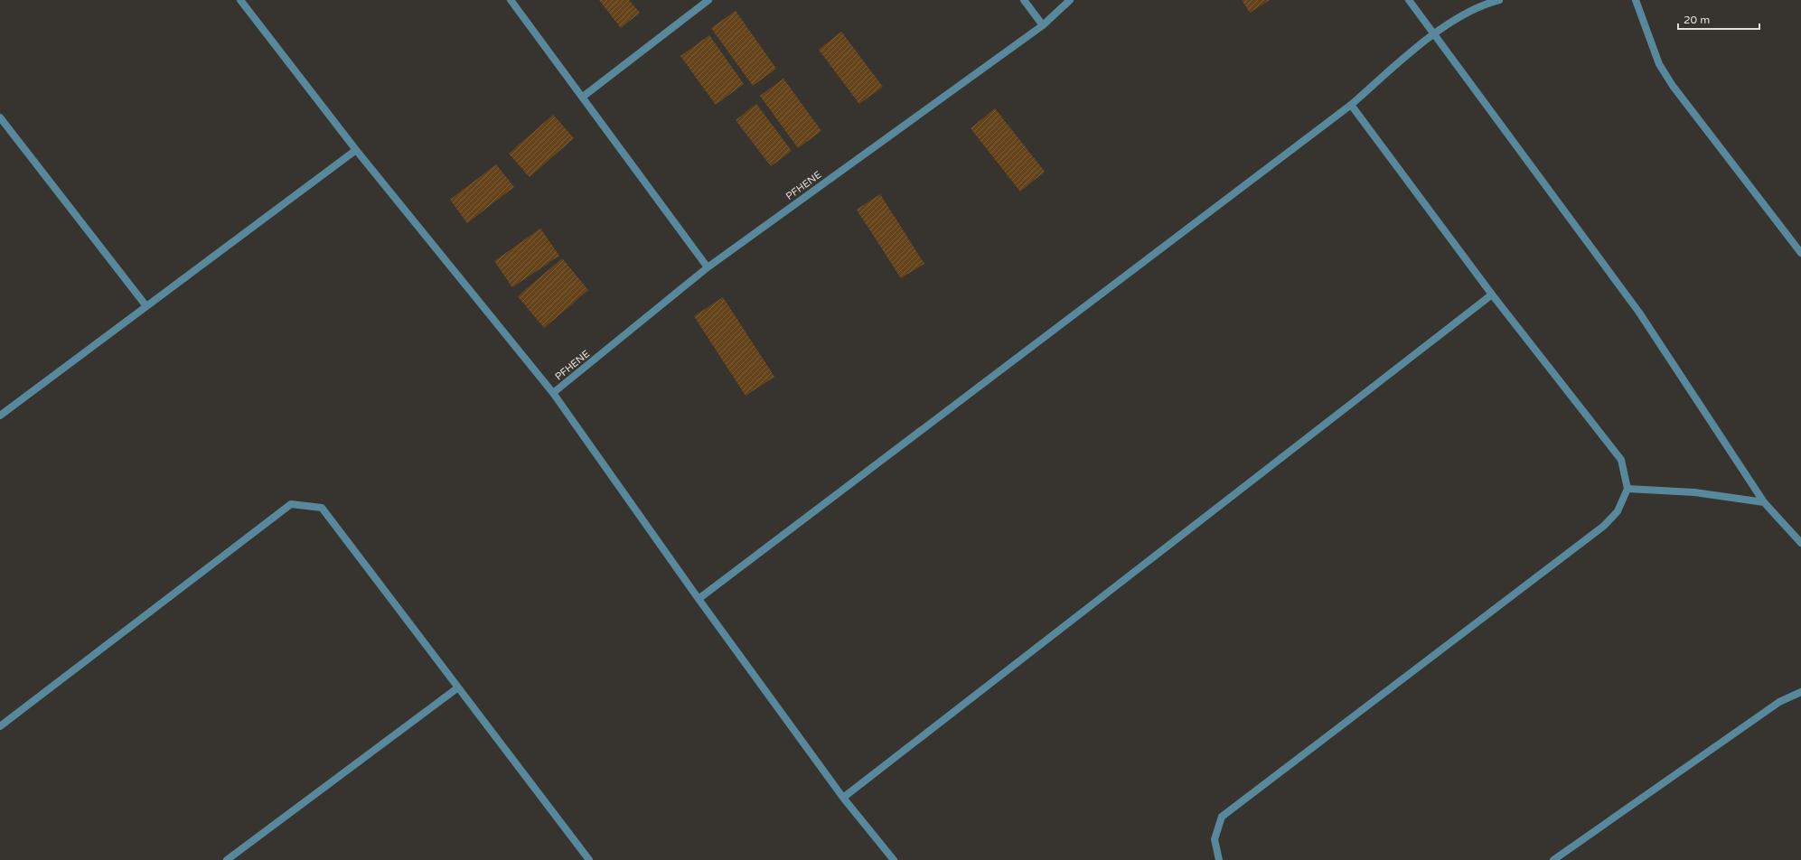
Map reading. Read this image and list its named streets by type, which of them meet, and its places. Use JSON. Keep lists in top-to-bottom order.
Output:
{
  "streets": {
    "street": ["PFHENE"]
  },
  "scale_bar": "20 m"
}
